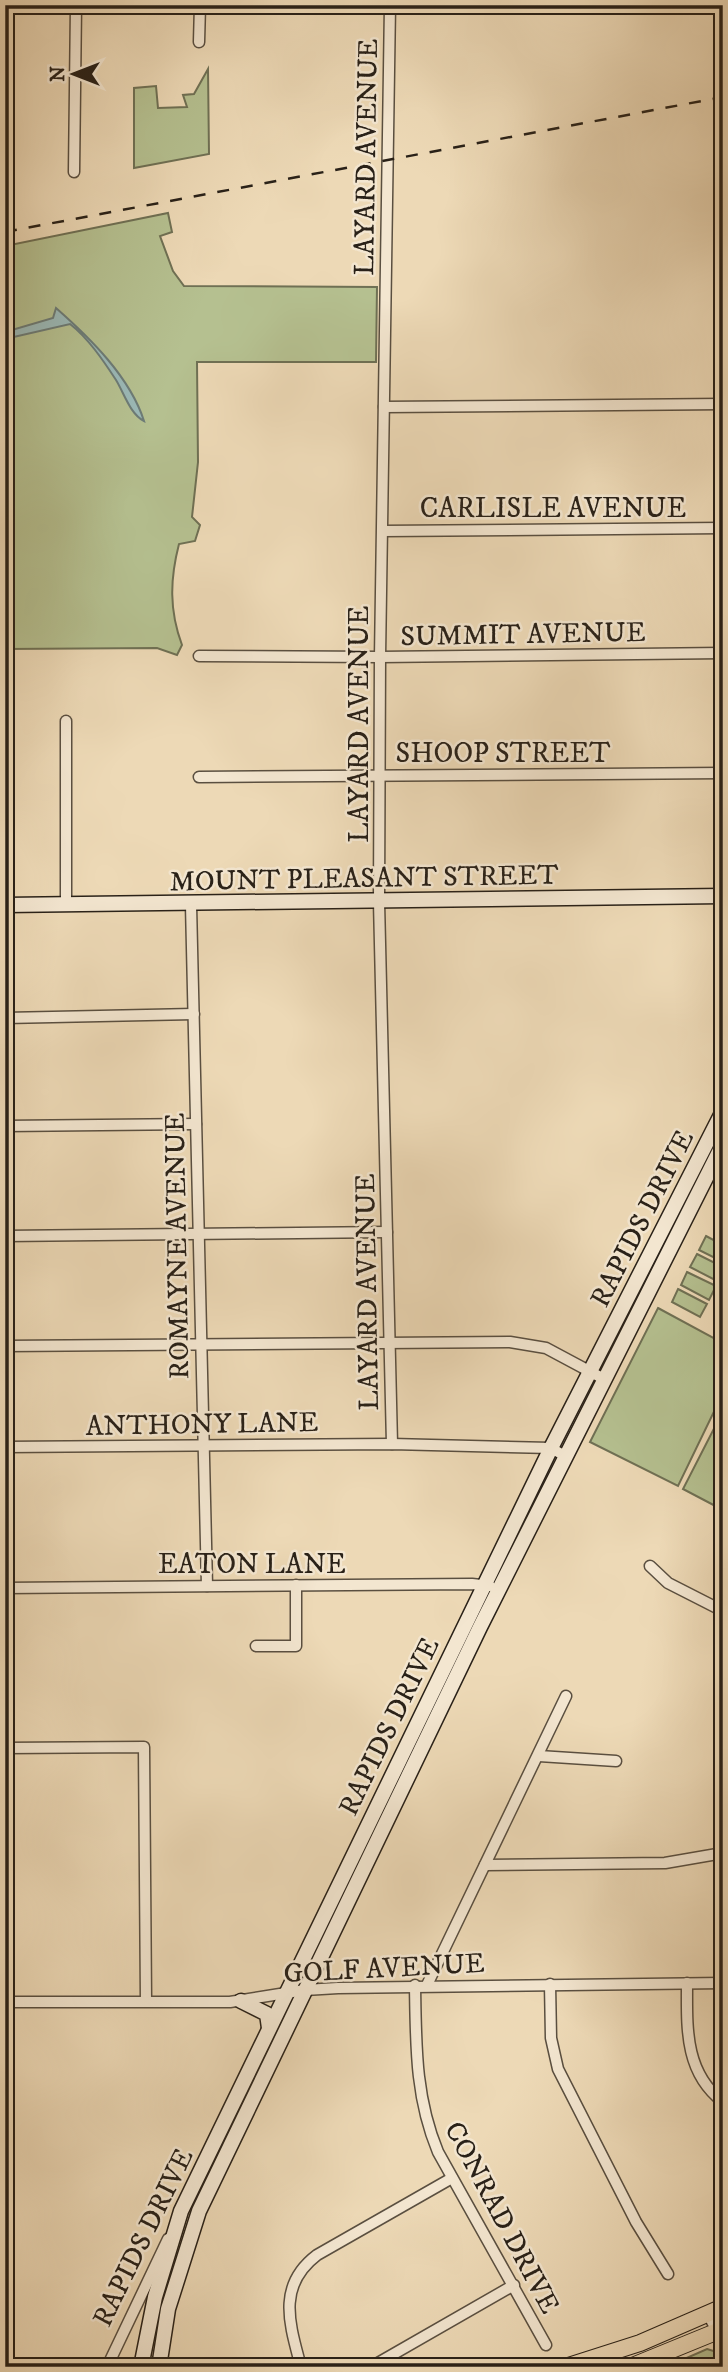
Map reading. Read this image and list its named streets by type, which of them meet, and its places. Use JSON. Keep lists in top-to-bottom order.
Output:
{
  "streets": {
    "street": [
      "LAYARD AVENUE",
      "CARLISLE AVENUE",
      "SUMMIT AVENUE",
      "SHOOP STREET",
      "MOUNT PLEASANT STREET",
      "RAPIDS DRIVE",
      "ROMAYNE AVENUE",
      "ANTHONY LANE",
      "EATON LANE",
      "GOLF AVENUE",
      "CONRAD DRIVE"
    ]
  },
  "crossings": [
    ["LAYARD AVENUE", "CARLISLE AVENUE"],
    ["LAYARD AVENUE", "SUMMIT AVENUE"],
    ["LAYARD AVENUE", "SHOOP STREET"],
    ["LAYARD AVENUE", "MOUNT PLEASANT STREET"],
    ["LAYARD AVENUE", "ANTHONY LANE"],
    ["MOUNT PLEASANT STREET", "ROMAYNE AVENUE"],
    ["RAPIDS DRIVE", "ANTHONY LANE"],
    ["RAPIDS DRIVE", "EATON LANE"],
    ["RAPIDS DRIVE", "GOLF AVENUE"],
    ["ROMAYNE AVENUE", "ANTHONY LANE"],
    ["ROMAYNE AVENUE", "EATON LANE"],
    ["GOLF AVENUE", "CONRAD DRIVE"]
  ],
  "north": "left"
}
